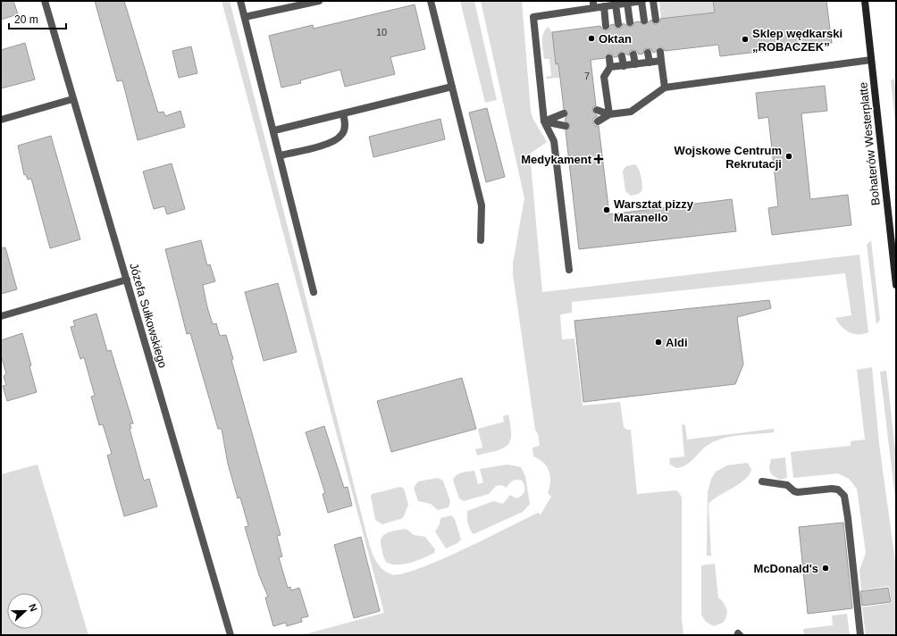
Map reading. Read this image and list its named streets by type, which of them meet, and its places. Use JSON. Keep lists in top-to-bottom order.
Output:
{
  "streets": {
    "main road": ["Bohaterów Westerplatte"],
    "street": ["Józefa Sułkowskiego"]
  },
  "places": {
    "other": [
      "Oktan",
      "Sklep wędkarski „ROBACZEK”",
      "Wojskowe Centrum Rekrutacji",
      "Warsztat pizzy Maranello",
      "Aldi",
      "McDonald's"
    ],
    "health": ["Medykament"]
  },
  "house_numbers": ["10", "7"],
  "scale_bar": "20 m",
  "north": "right"
}
